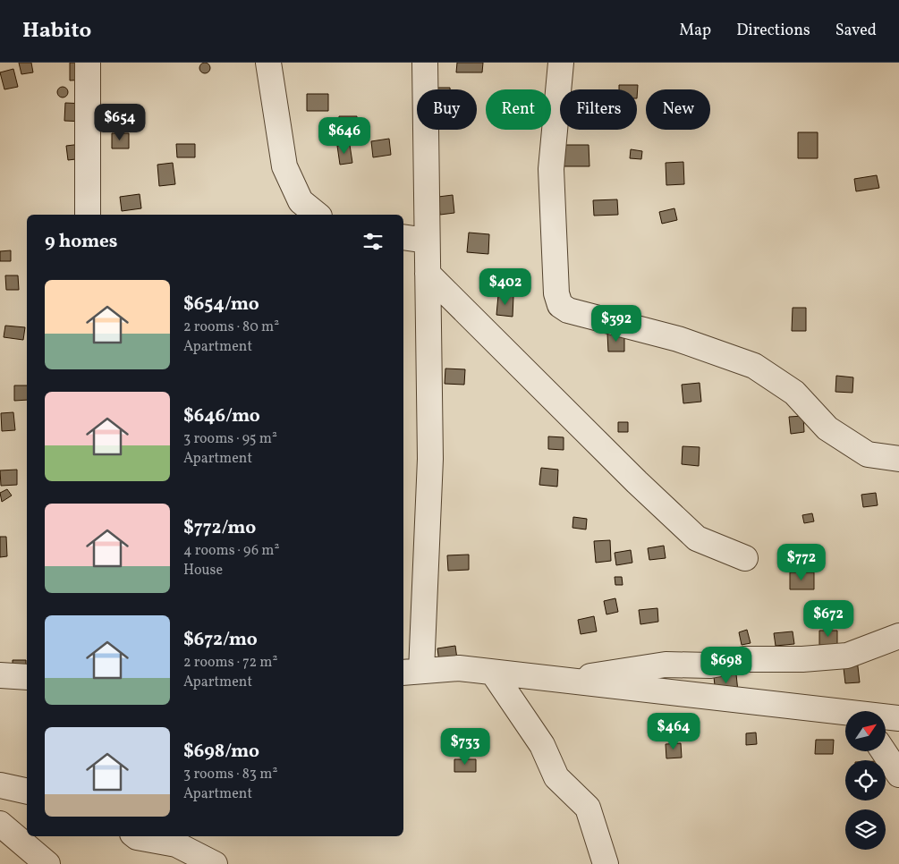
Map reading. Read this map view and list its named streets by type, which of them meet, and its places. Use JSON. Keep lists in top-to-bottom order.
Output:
{
  "north": "top right",
  "page": {
    "header": "Habito",
    "nav": ["Map", "Directions", "Saved"],
    "chip": [
      "Buy",
      "Rent",
      "Filters",
      "New"
    ],
    "price": [
      "$654",
      "$646",
      "$402",
      "$392",
      "$772",
      "$672",
      "$698",
      "$464",
      "$733"
    ],
    "heading": "9 homes",
    "list": [
      {
        "name": "$654/mo",
        "note": "2 rooms · 80 m² · Apartment"
      },
      {
        "name": "$646/mo",
        "note": "3 rooms · 95 m² · Apartment"
      },
      {
        "name": "$772/mo",
        "note": "4 rooms · 96 m² · House"
      },
      {
        "name": "$672/mo",
        "note": "2 rooms · 72 m² · Apartment"
      },
      {
        "name": "$698/mo",
        "note": "3 rooms · 83 m² · Apartment"
      }
    ]
  }
}
